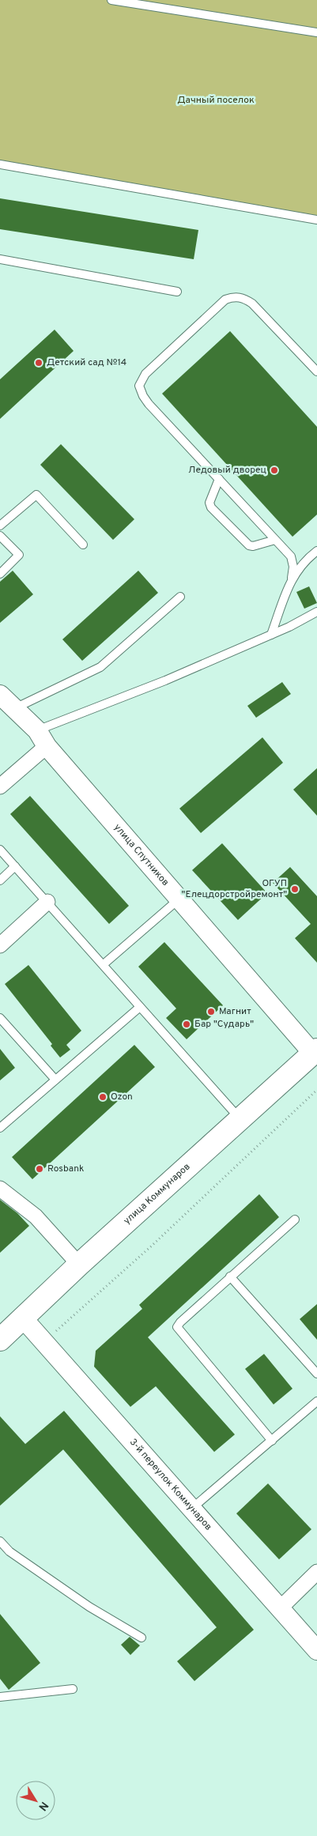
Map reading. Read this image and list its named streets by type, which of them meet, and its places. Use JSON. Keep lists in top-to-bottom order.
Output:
{
  "streets": {
    "main road": ["улица Коммунаров"],
    "street": ["улица Спутников", "3-й переулок Коммунаров"]
  },
  "crossings": [
    ["улица Спутников", "улица Коммунаров"],
    ["улица Коммунаров", "3-й переулок Коммунаров"]
  ],
  "parks": ["Дачный поселок"],
  "places": [
    "Детский сад №14",
    "Ледовый дворец",
    "ОГУП \"Елецдорстройремонт\"",
    "Магнит",
    "Бар \"Сударь\"",
    "Ozon",
    "Rosbank"
  ],
  "north": "bottom right"
}
